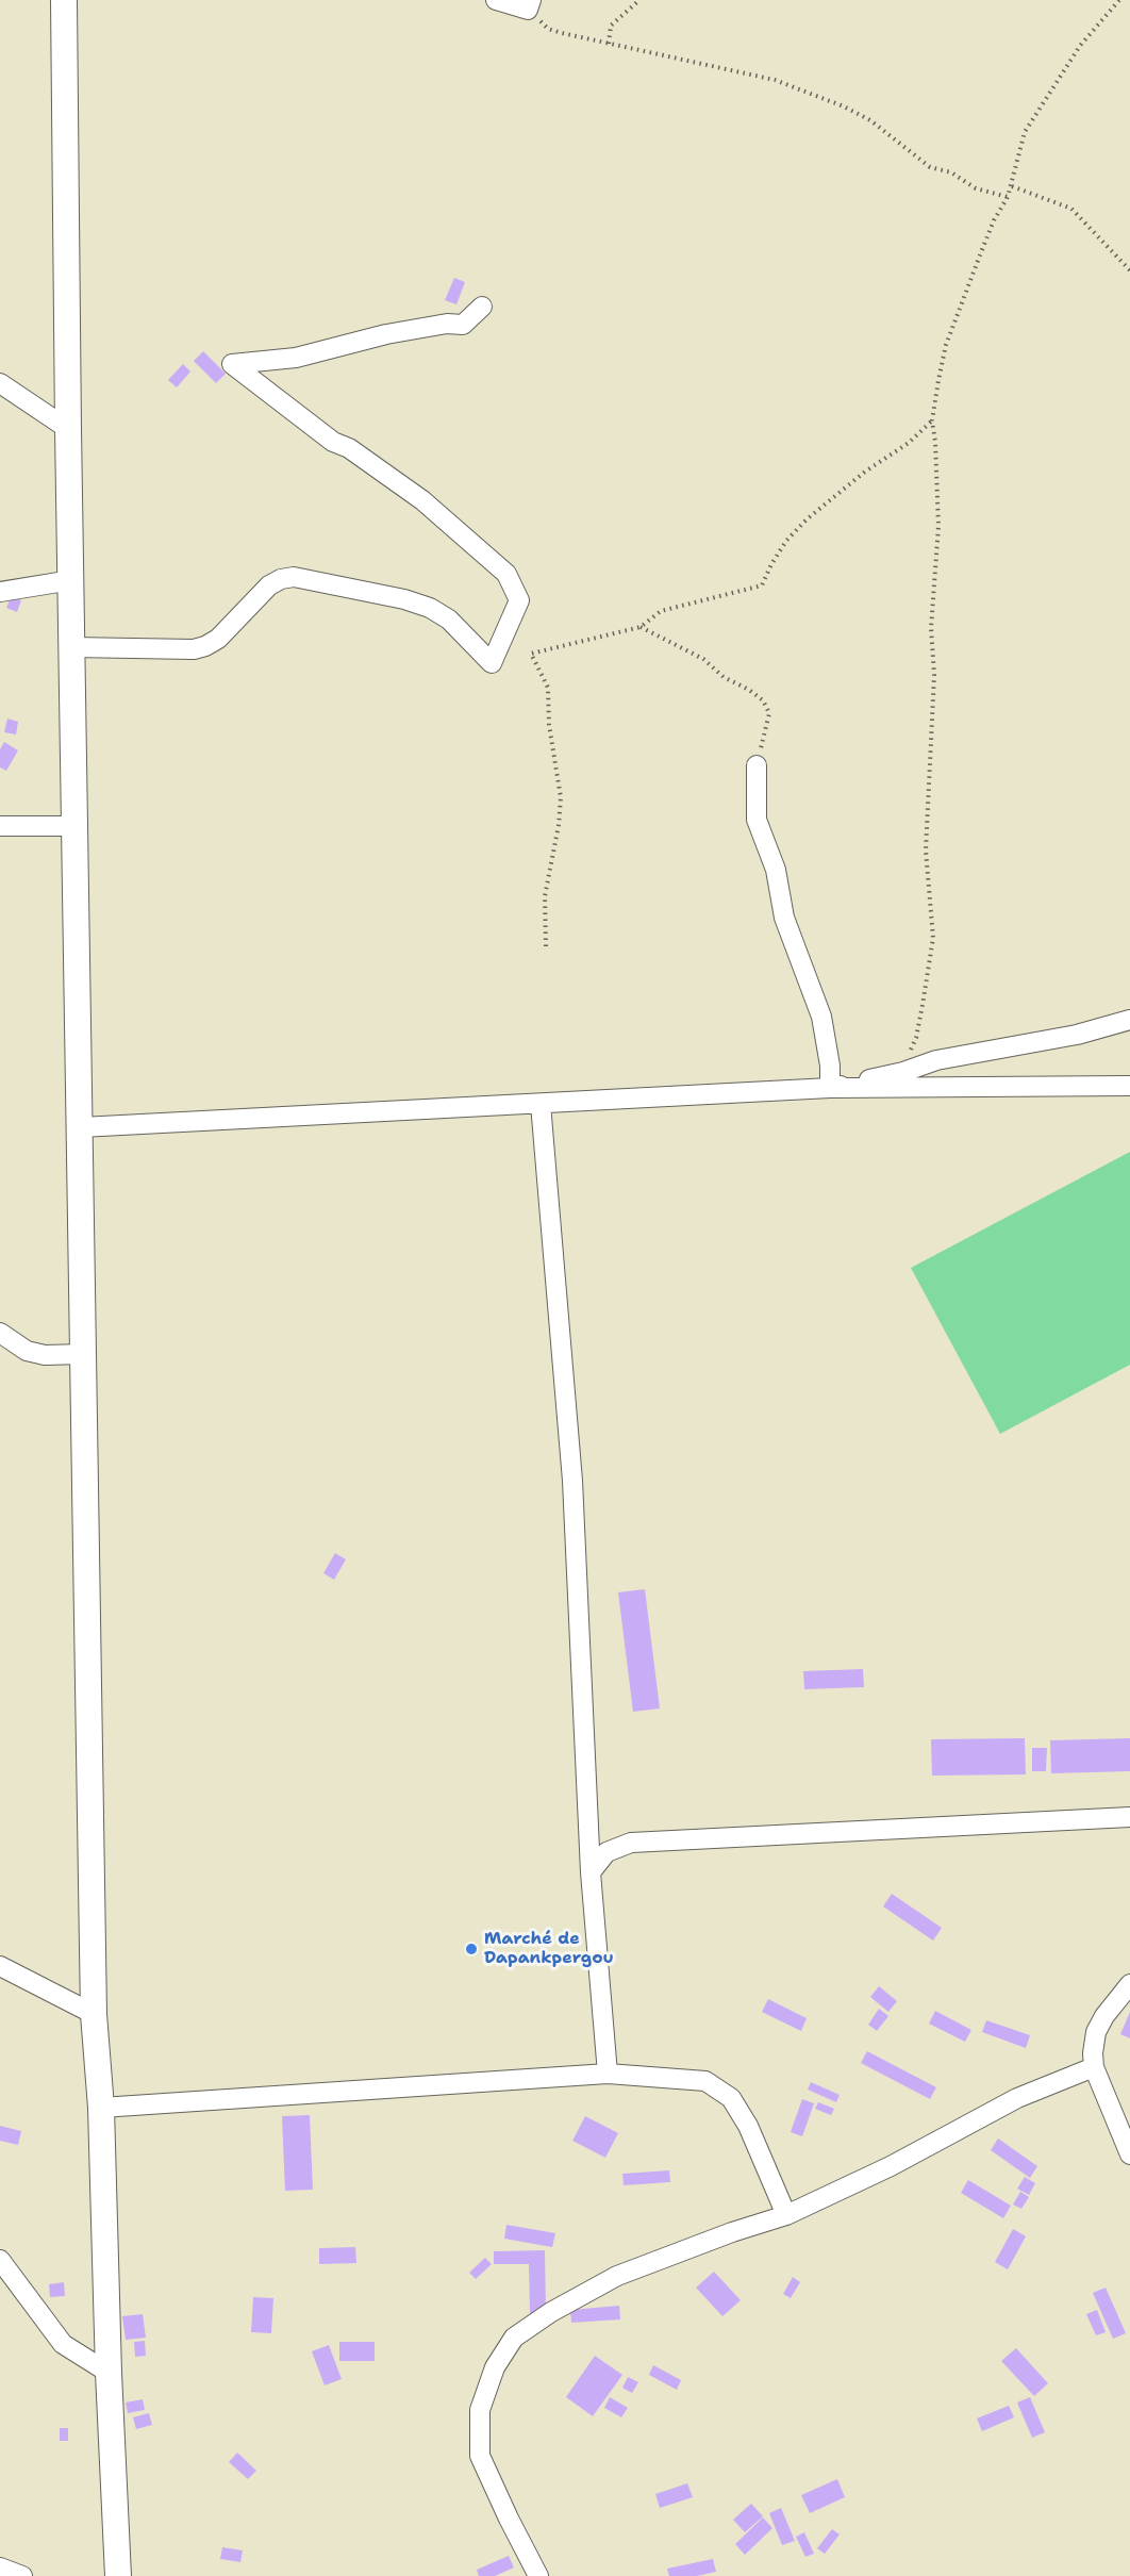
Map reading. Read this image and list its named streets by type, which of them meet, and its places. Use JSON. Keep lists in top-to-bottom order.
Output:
{
  "places": ["Marché de Dapankpergou"]
}
